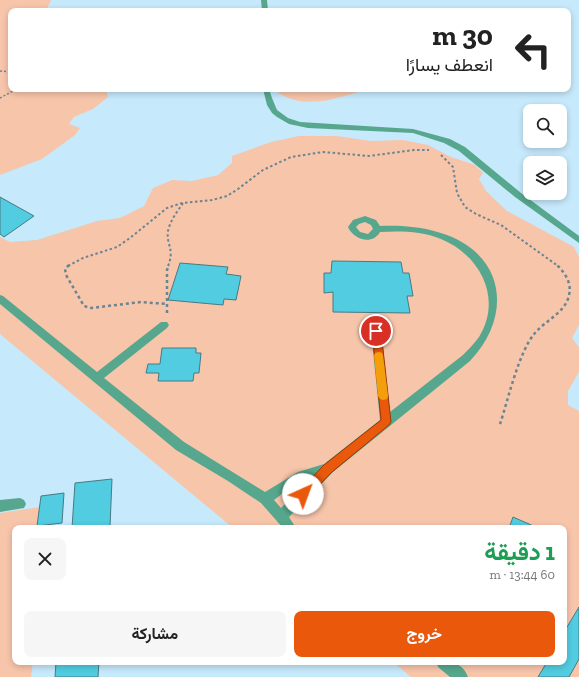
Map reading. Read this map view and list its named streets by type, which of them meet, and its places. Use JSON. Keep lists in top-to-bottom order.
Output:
{
  "page": {
    "turn": ["30 m", "انعطف يسارًا"],
    "heading": ["1 دقيقة", "60 m · 13:44"],
    "buttons": ["خروج", "مشاركة"]
  }
}
